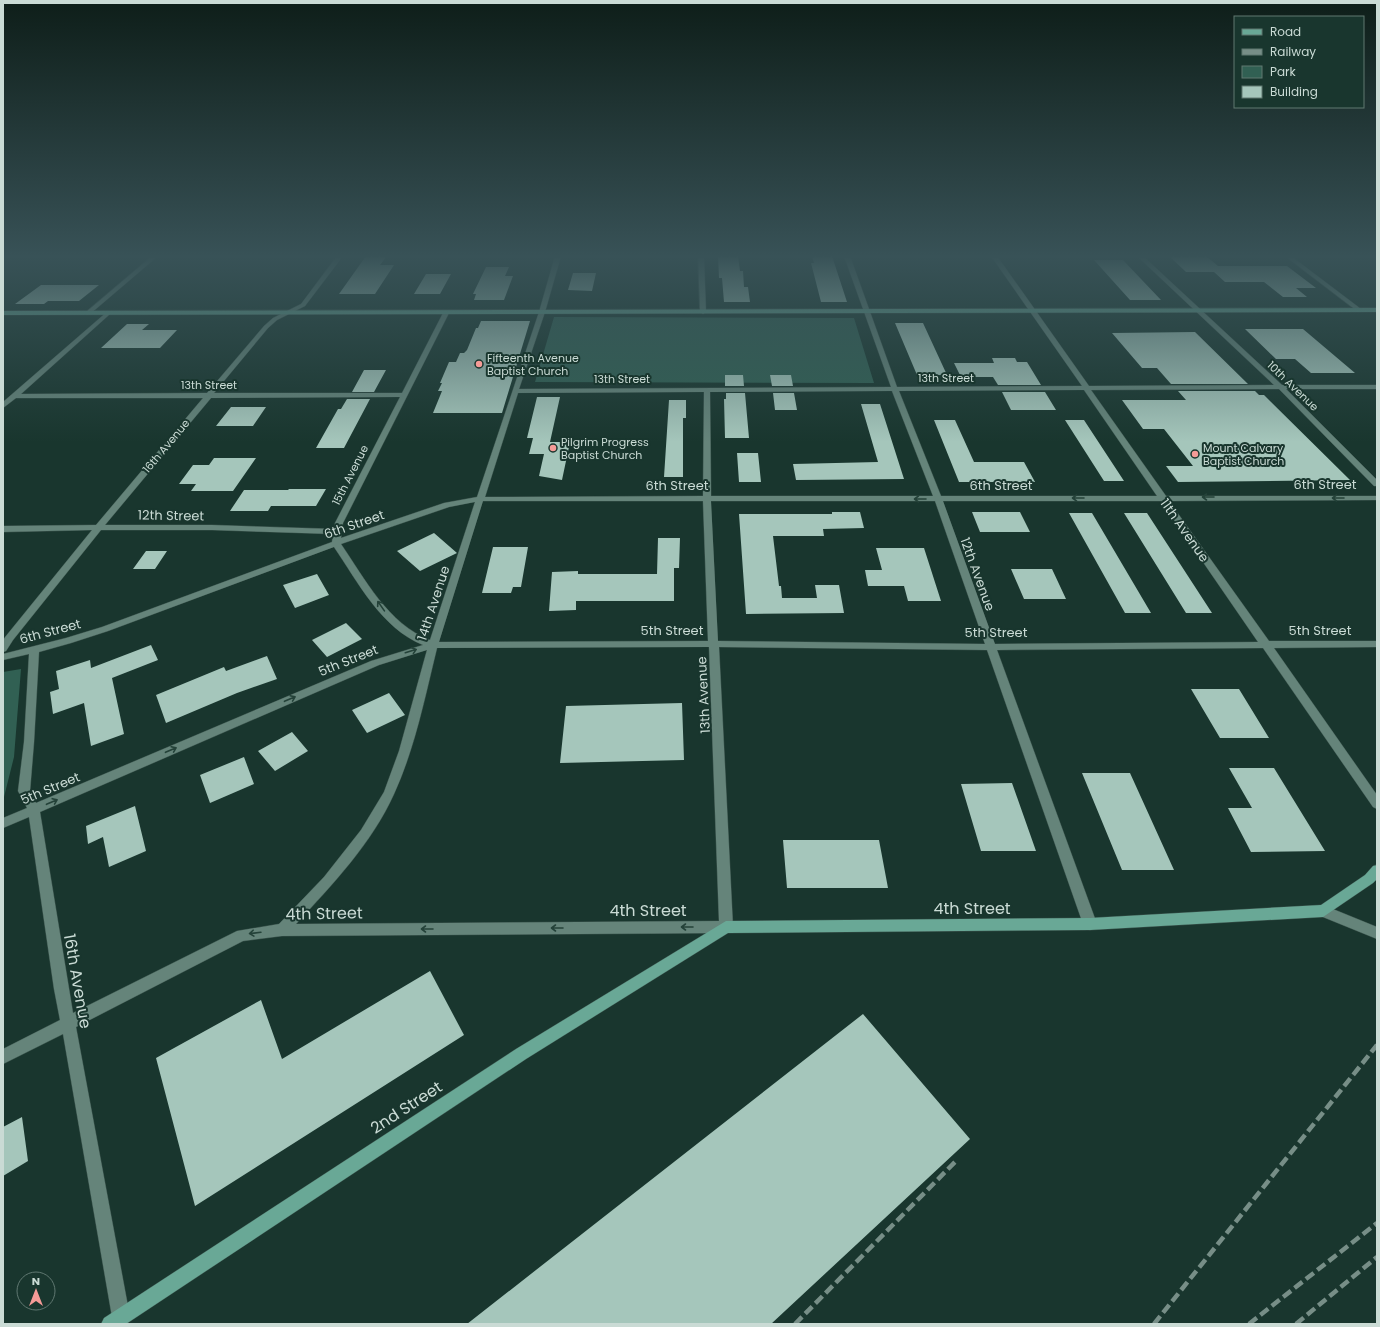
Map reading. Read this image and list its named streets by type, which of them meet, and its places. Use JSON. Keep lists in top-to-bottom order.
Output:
{
  "streets": {
    "main road": ["4th Street", "2nd Street"],
    "street": [
      "13th Street",
      "10th Avenue",
      "16th Avenue",
      "15th Avenue",
      "6th Street",
      "12th Street",
      "11th Avenue",
      "12th Avenue",
      "14th Avenue",
      "5th Street",
      "13th Avenue"
    ]
  },
  "crossings": [
    ["13th Street", "10th Avenue"],
    ["13th Street", "16th Avenue"],
    ["13th Street", "15th Avenue"],
    ["13th Street", "11th Avenue"],
    ["13th Street", "12th Avenue"],
    ["13th Street", "14th Avenue"],
    ["13th Street", "13th Avenue"],
    ["16th Avenue", "6th Street"],
    ["16th Avenue", "12th Street"],
    ["16th Avenue", "5th Street"],
    ["16th Avenue", "4th Street"],
    ["16th Avenue", "2nd Street"],
    ["15th Avenue", "6th Street"],
    ["15th Avenue", "12th Street"],
    ["6th Street", "11th Avenue"],
    ["6th Street", "12th Avenue"],
    ["6th Street", "14th Avenue"],
    ["6th Street", "13th Avenue"],
    ["11th Avenue", "5th Street"],
    ["12th Avenue", "5th Street"],
    ["12th Avenue", "4th Street"],
    ["14th Avenue", "5th Street"],
    ["14th Avenue", "4th Street"],
    ["5th Street", "13th Avenue"],
    ["13th Avenue", "4th Street"],
    ["13th Avenue", "2nd Street"],
    ["4th Street", "2nd Street"]
  ],
  "one_way": ["6th Street", "4th Street"],
  "places": ["Fifteenth Avenue Baptist Church", "Pilgrim Progress Baptist Church", "Mount Calvary Baptist Church"],
  "legend": [
    "Road",
    "Railway",
    "Park",
    "Building"
  ],
  "north": "top"
}
